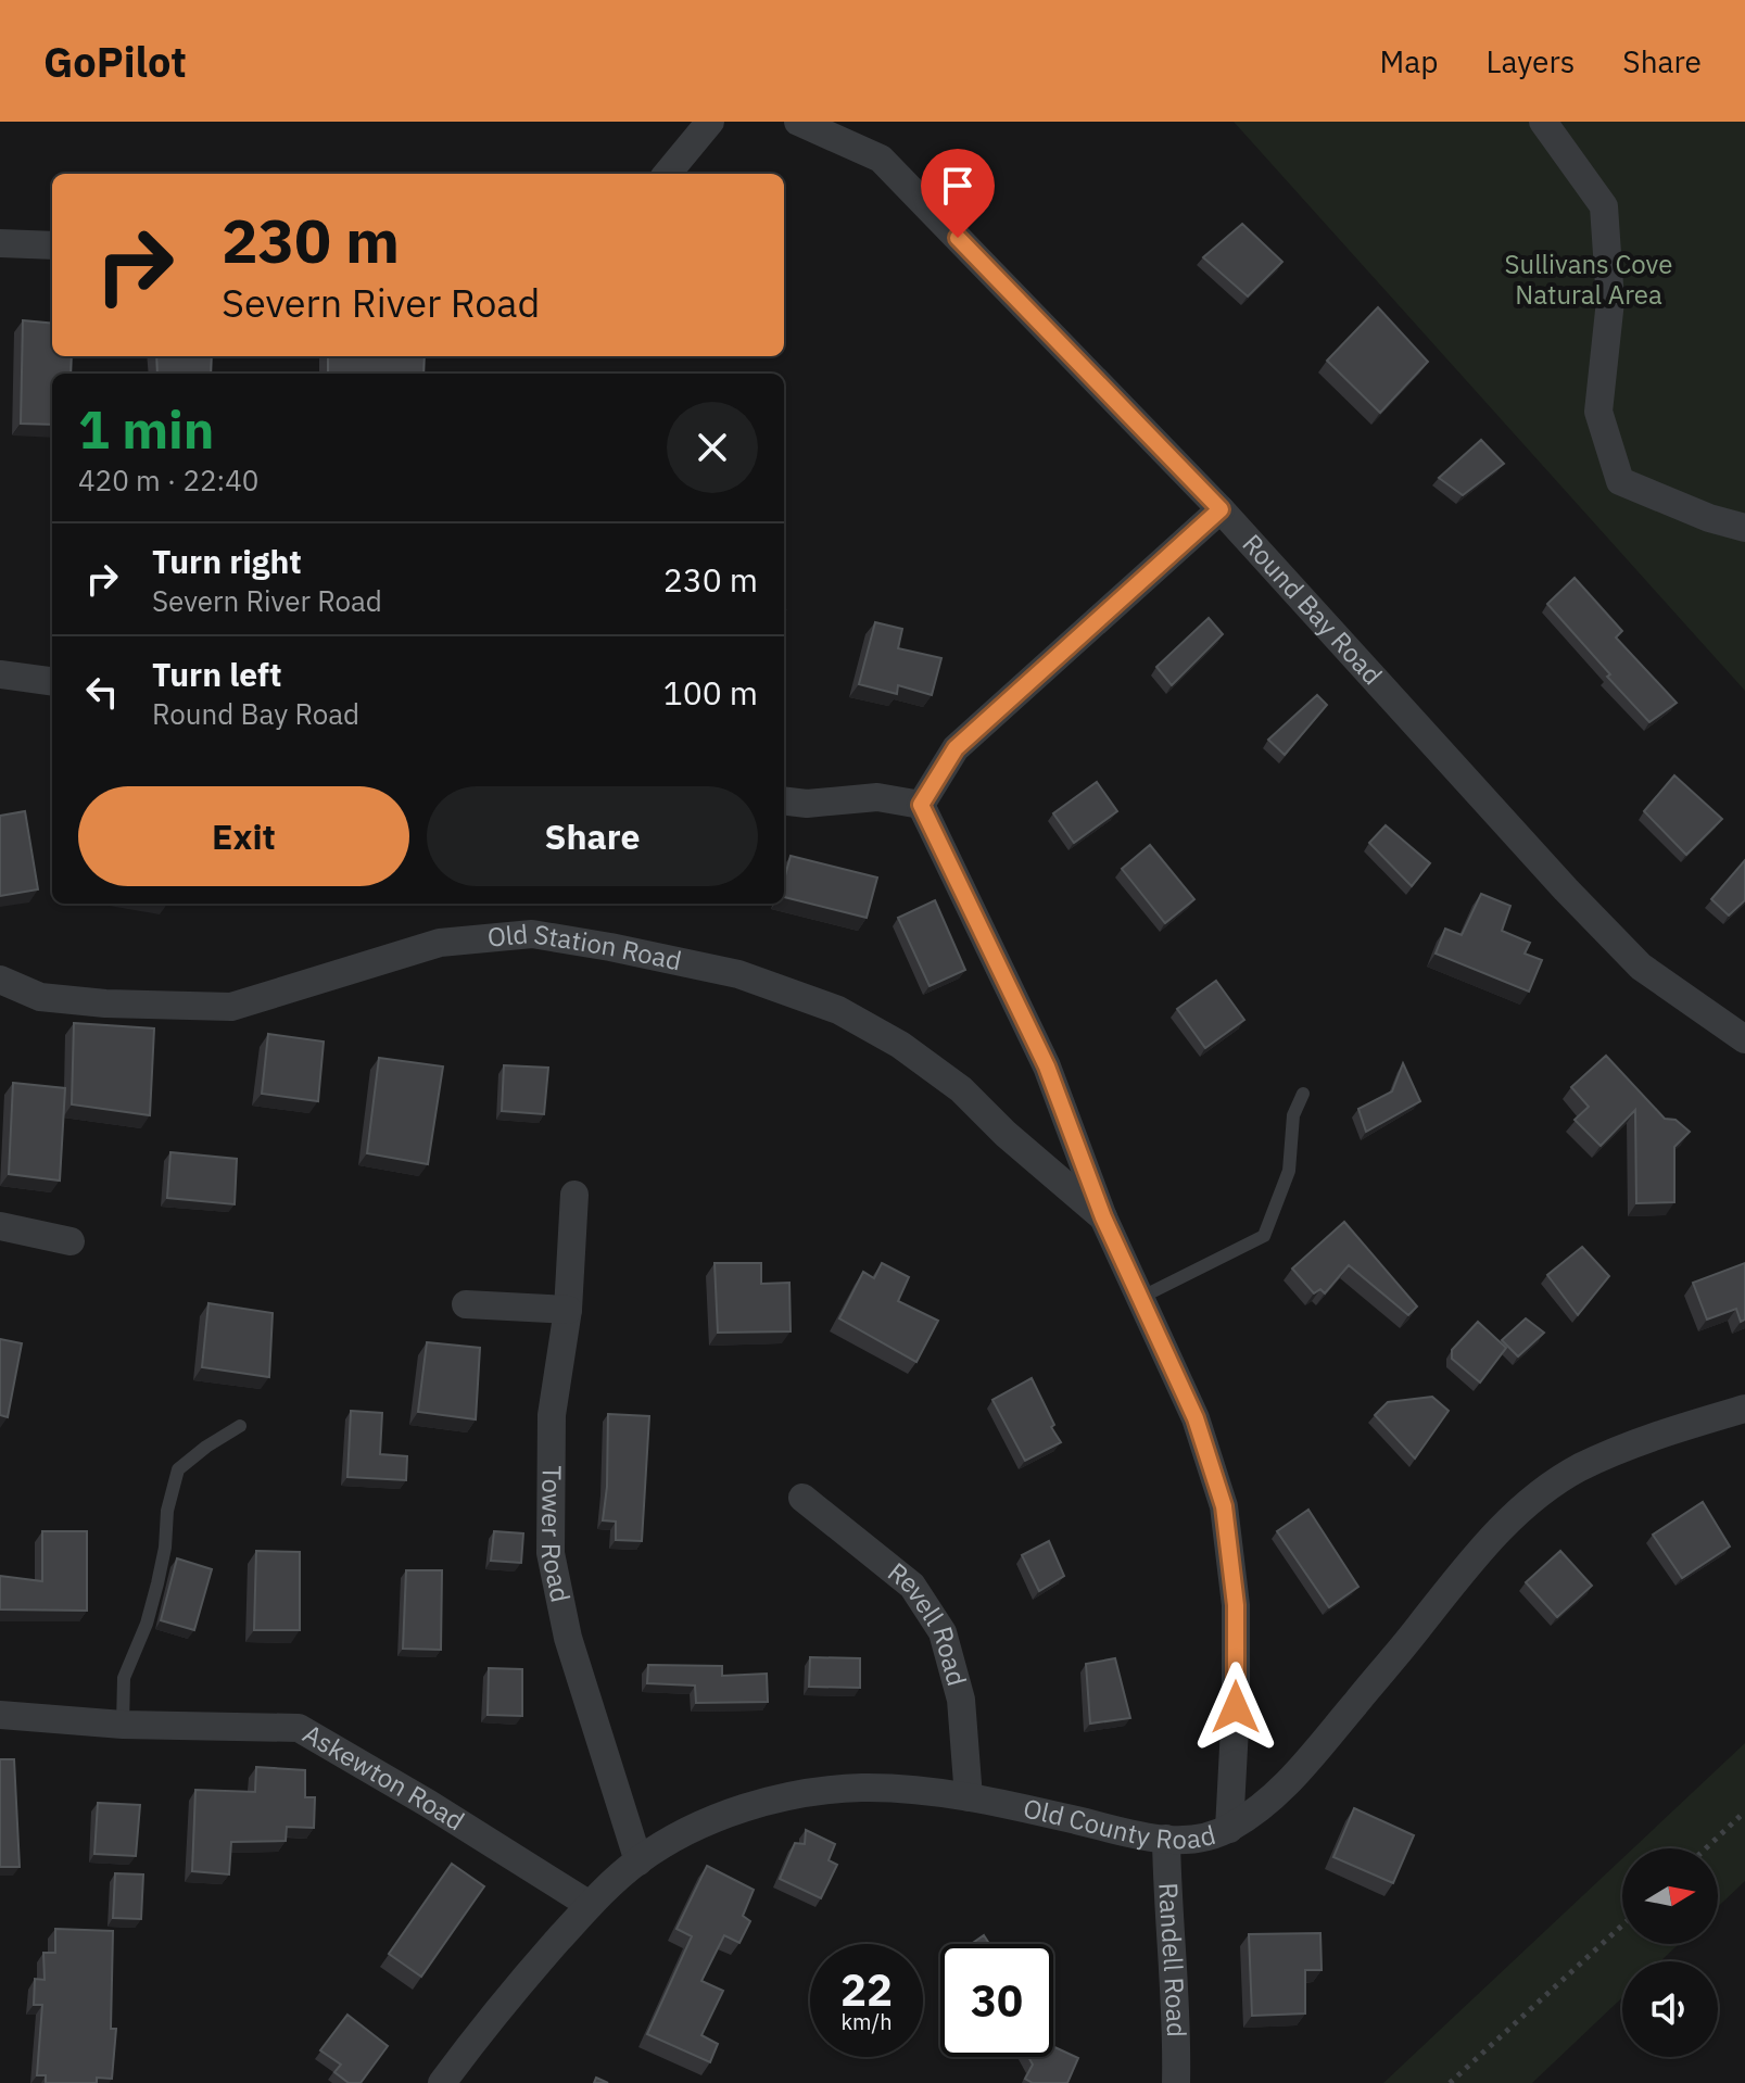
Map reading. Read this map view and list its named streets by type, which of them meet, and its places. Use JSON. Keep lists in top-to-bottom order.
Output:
{
  "streets": {
    "street": [
      "Round Bay Road",
      "Old Station Road",
      "Tower Road",
      "Revell Road",
      "Askewton Road",
      "Old County Road",
      "Randell Road"
    ]
  },
  "crossings": [
    ["Tower Road", "Old County Road"],
    ["Revell Road", "Old County Road"],
    ["Askewton Road", "Old County Road"],
    ["Old County Road", "Randell Road"]
  ],
  "parks": ["Sullivans Cove Natural Area"],
  "north": "right",
  "page": {
    "header": "GoPilot",
    "nav": ["Map", "Layers", "Share"],
    "turn": ["230 m", "Severn River Road"],
    "heading": ["1 min", "420 m · 22:40"],
    "list": [
      {
        "name": "Turn right",
        "note": "Severn River Road",
        "value": "230 m"
      },
      {
        "name": "Turn left",
        "note": "Round Bay Road",
        "value": "100 m"
      }
    ],
    "buttons": ["Exit", "Share"],
    "speed": "22 km/h",
    "limit": "30"
  }
}
